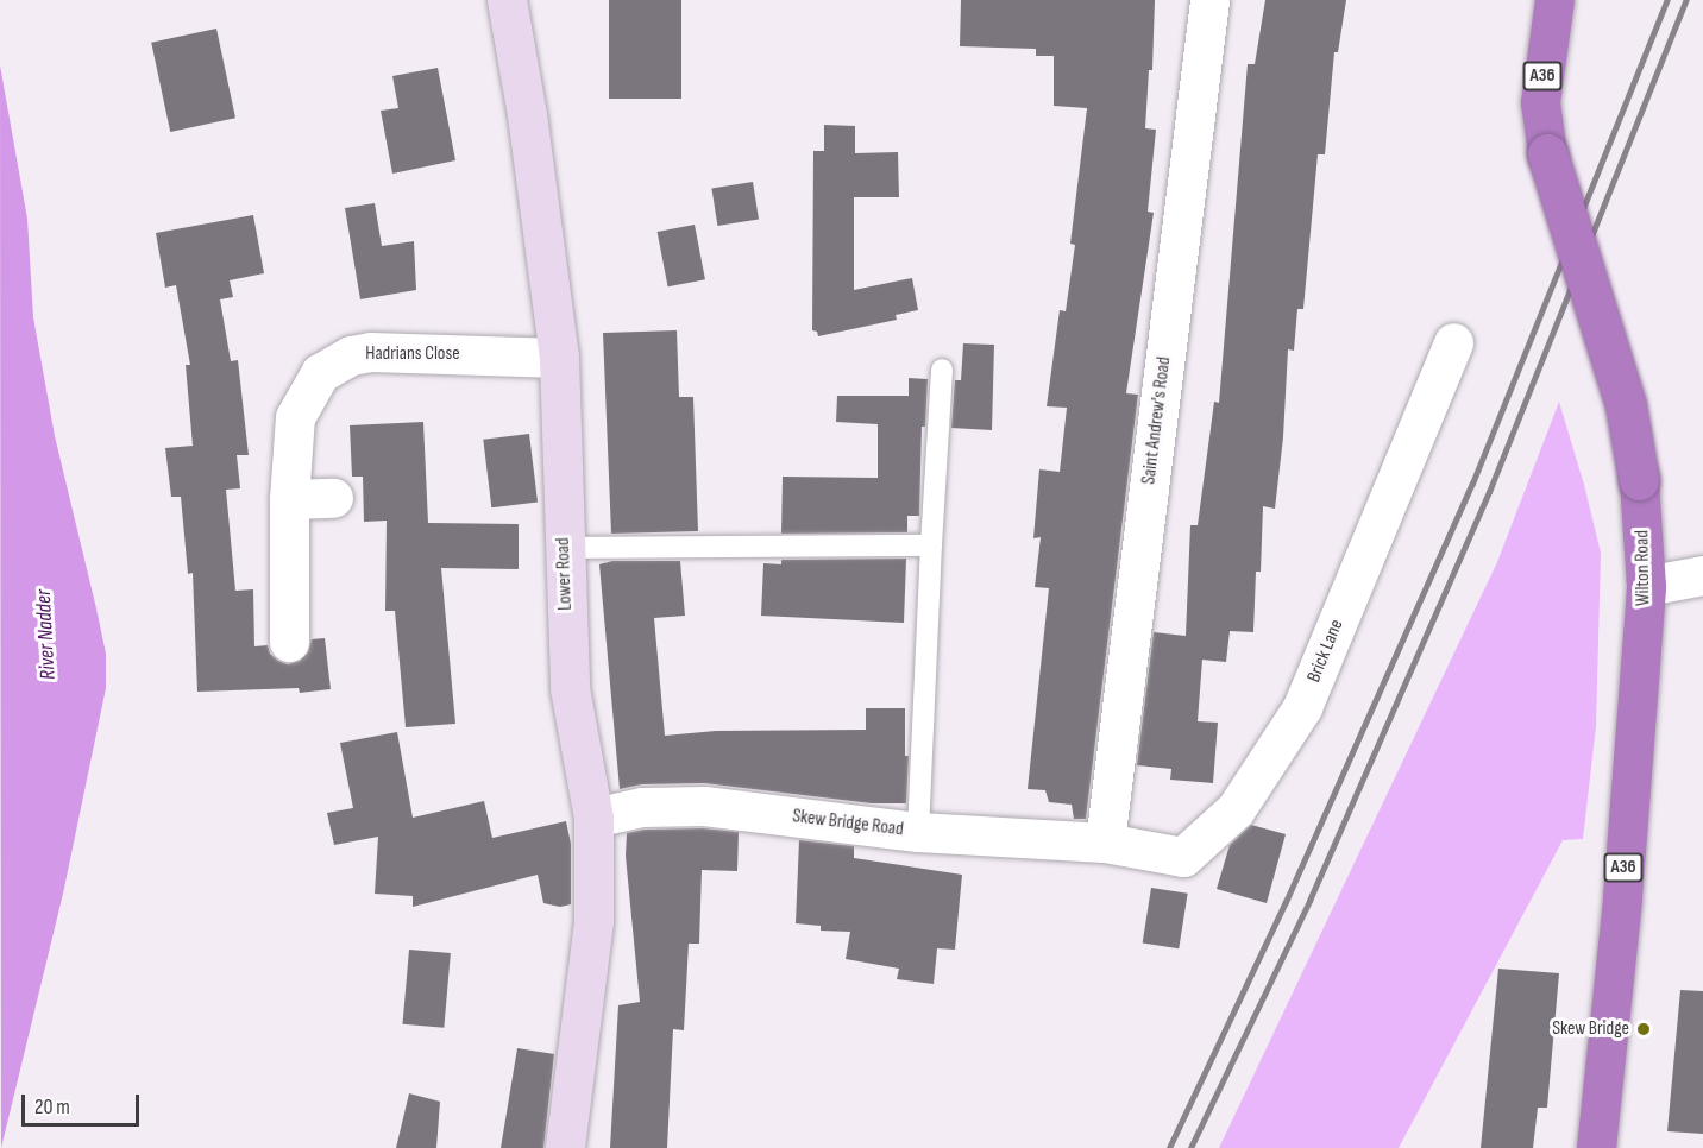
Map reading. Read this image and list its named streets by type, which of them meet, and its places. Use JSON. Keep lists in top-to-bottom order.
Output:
{
  "streets": {
    "highway": ["A36", "Wilton Road"],
    "street": [
      "Hadrians Close",
      "Saint Andrew's Road",
      "Lower Road",
      "Brick Lane",
      "Skew Bridge Road"
    ]
  },
  "crossings": [
    ["Hadrians Close", "Lower Road"],
    ["Saint Andrew's Road", "Brick Lane"],
    ["Saint Andrew's Road", "Skew Bridge Road"],
    ["Lower Road", "Skew Bridge Road"],
    ["Brick Lane", "Skew Bridge Road"]
  ],
  "water": ["River Nadder"],
  "places": ["Skew Bridge"],
  "scale_bar": "20 m"
}
